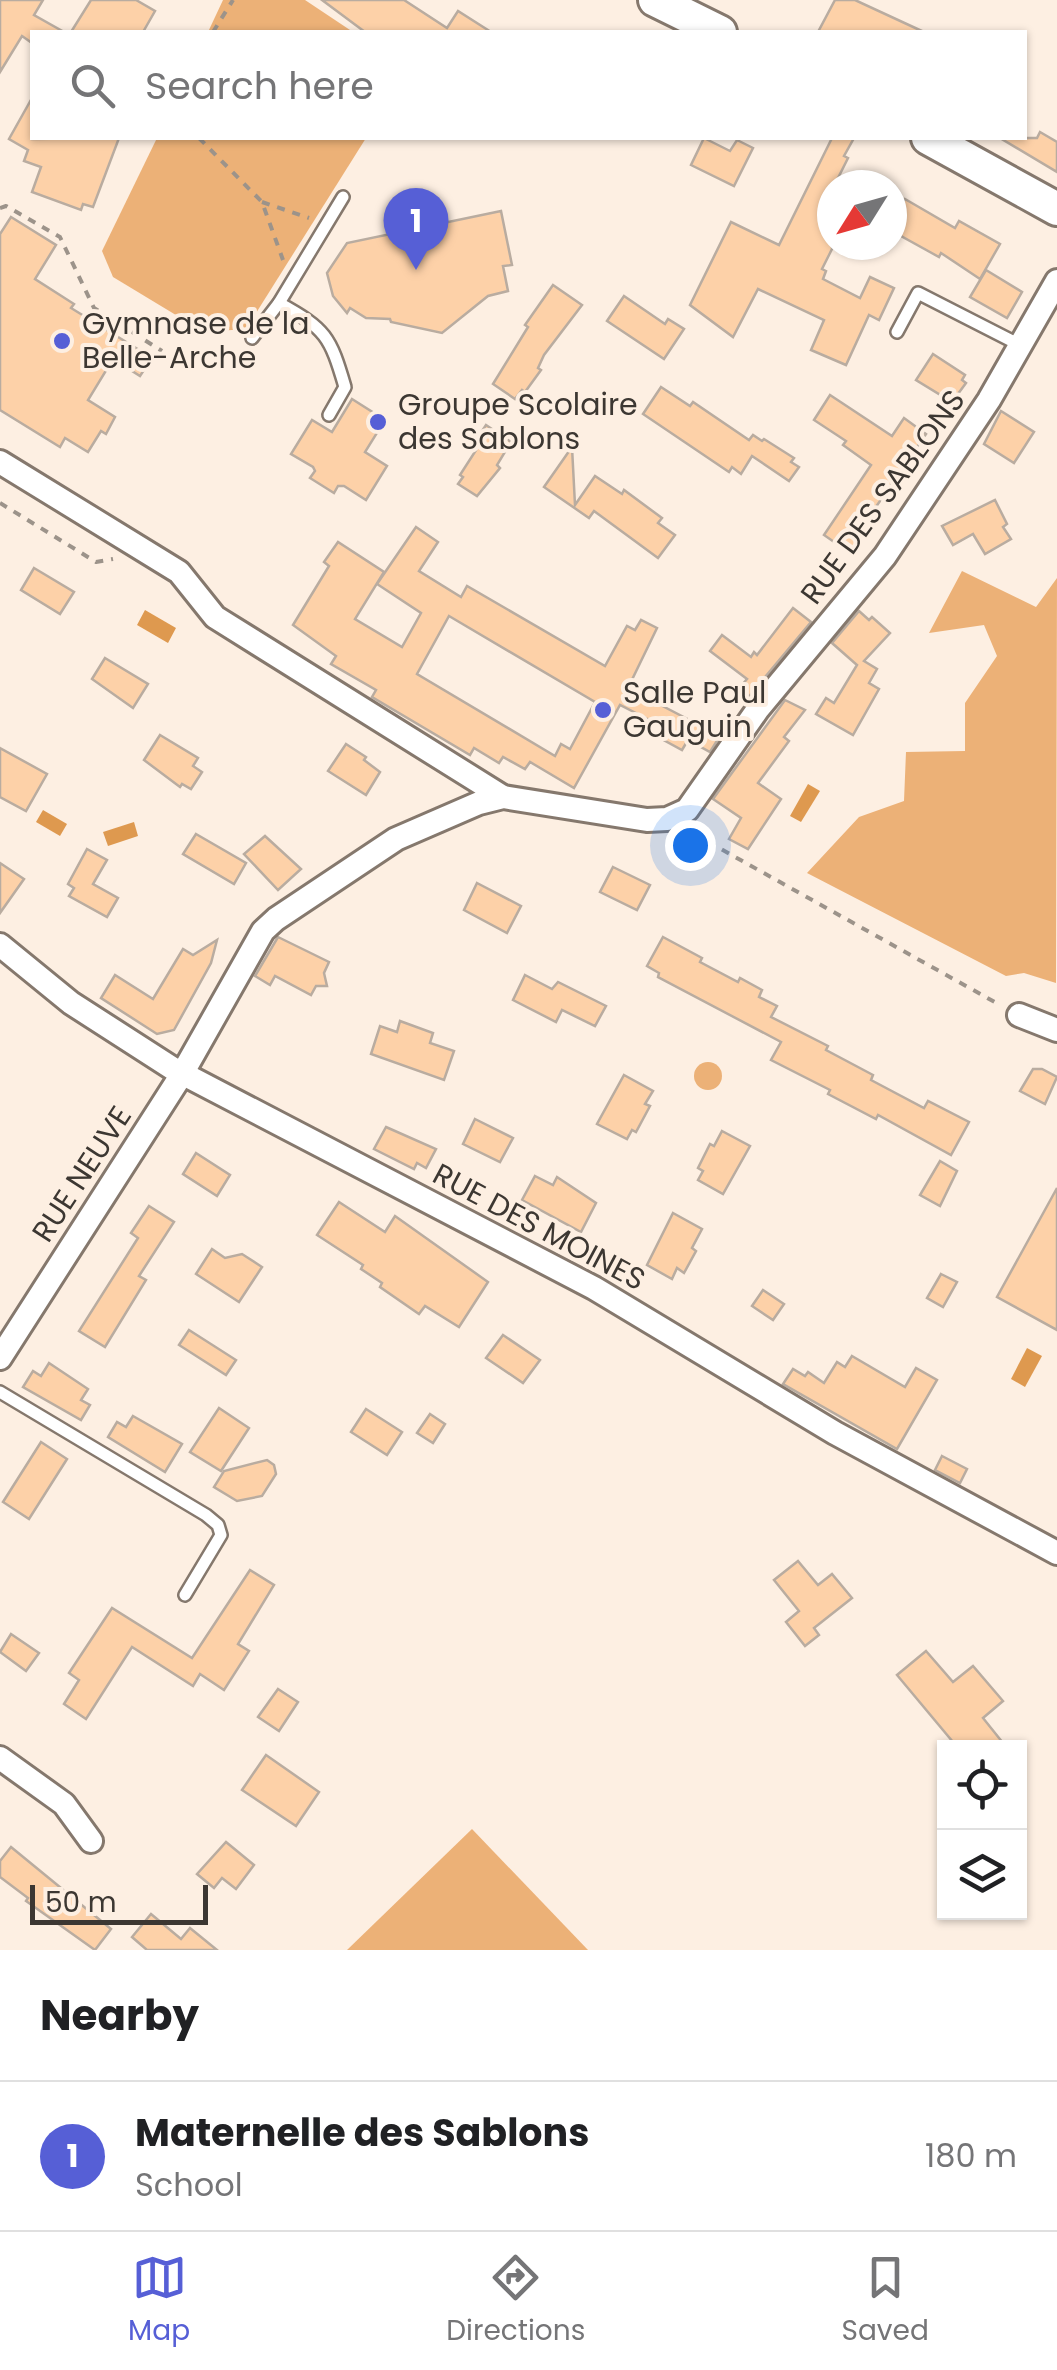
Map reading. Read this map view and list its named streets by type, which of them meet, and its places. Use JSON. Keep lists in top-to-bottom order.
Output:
{
  "streets": {
    "street": ["RUE DES SABLONS", "RUE NEUVE", "RUE DES MOINES"]
  },
  "crossings": [
    ["RUE DES SABLONS", "RUE NEUVE"],
    ["RUE DES SABLONS", "RUE DES MOINES"],
    ["RUE NEUVE", "RUE DES MOINES"]
  ],
  "places": ["Gymnase de la Belle-Arche", "Groupe Scolaire des Sablons", "Salle Paul Gauguin"],
  "scale_bar": "50 m",
  "north": "bottom left",
  "page": {
    "search": "Search here",
    "pins": "1",
    "scale": "50 m",
    "heading": "Nearby",
    "list": [
      {
        "mark": "1",
        "name": "Maternelle des Sablons",
        "note": "School",
        "value": "180 m"
      }
    ],
    "nav": ["Map", "Directions", "Saved"]
  }
}
